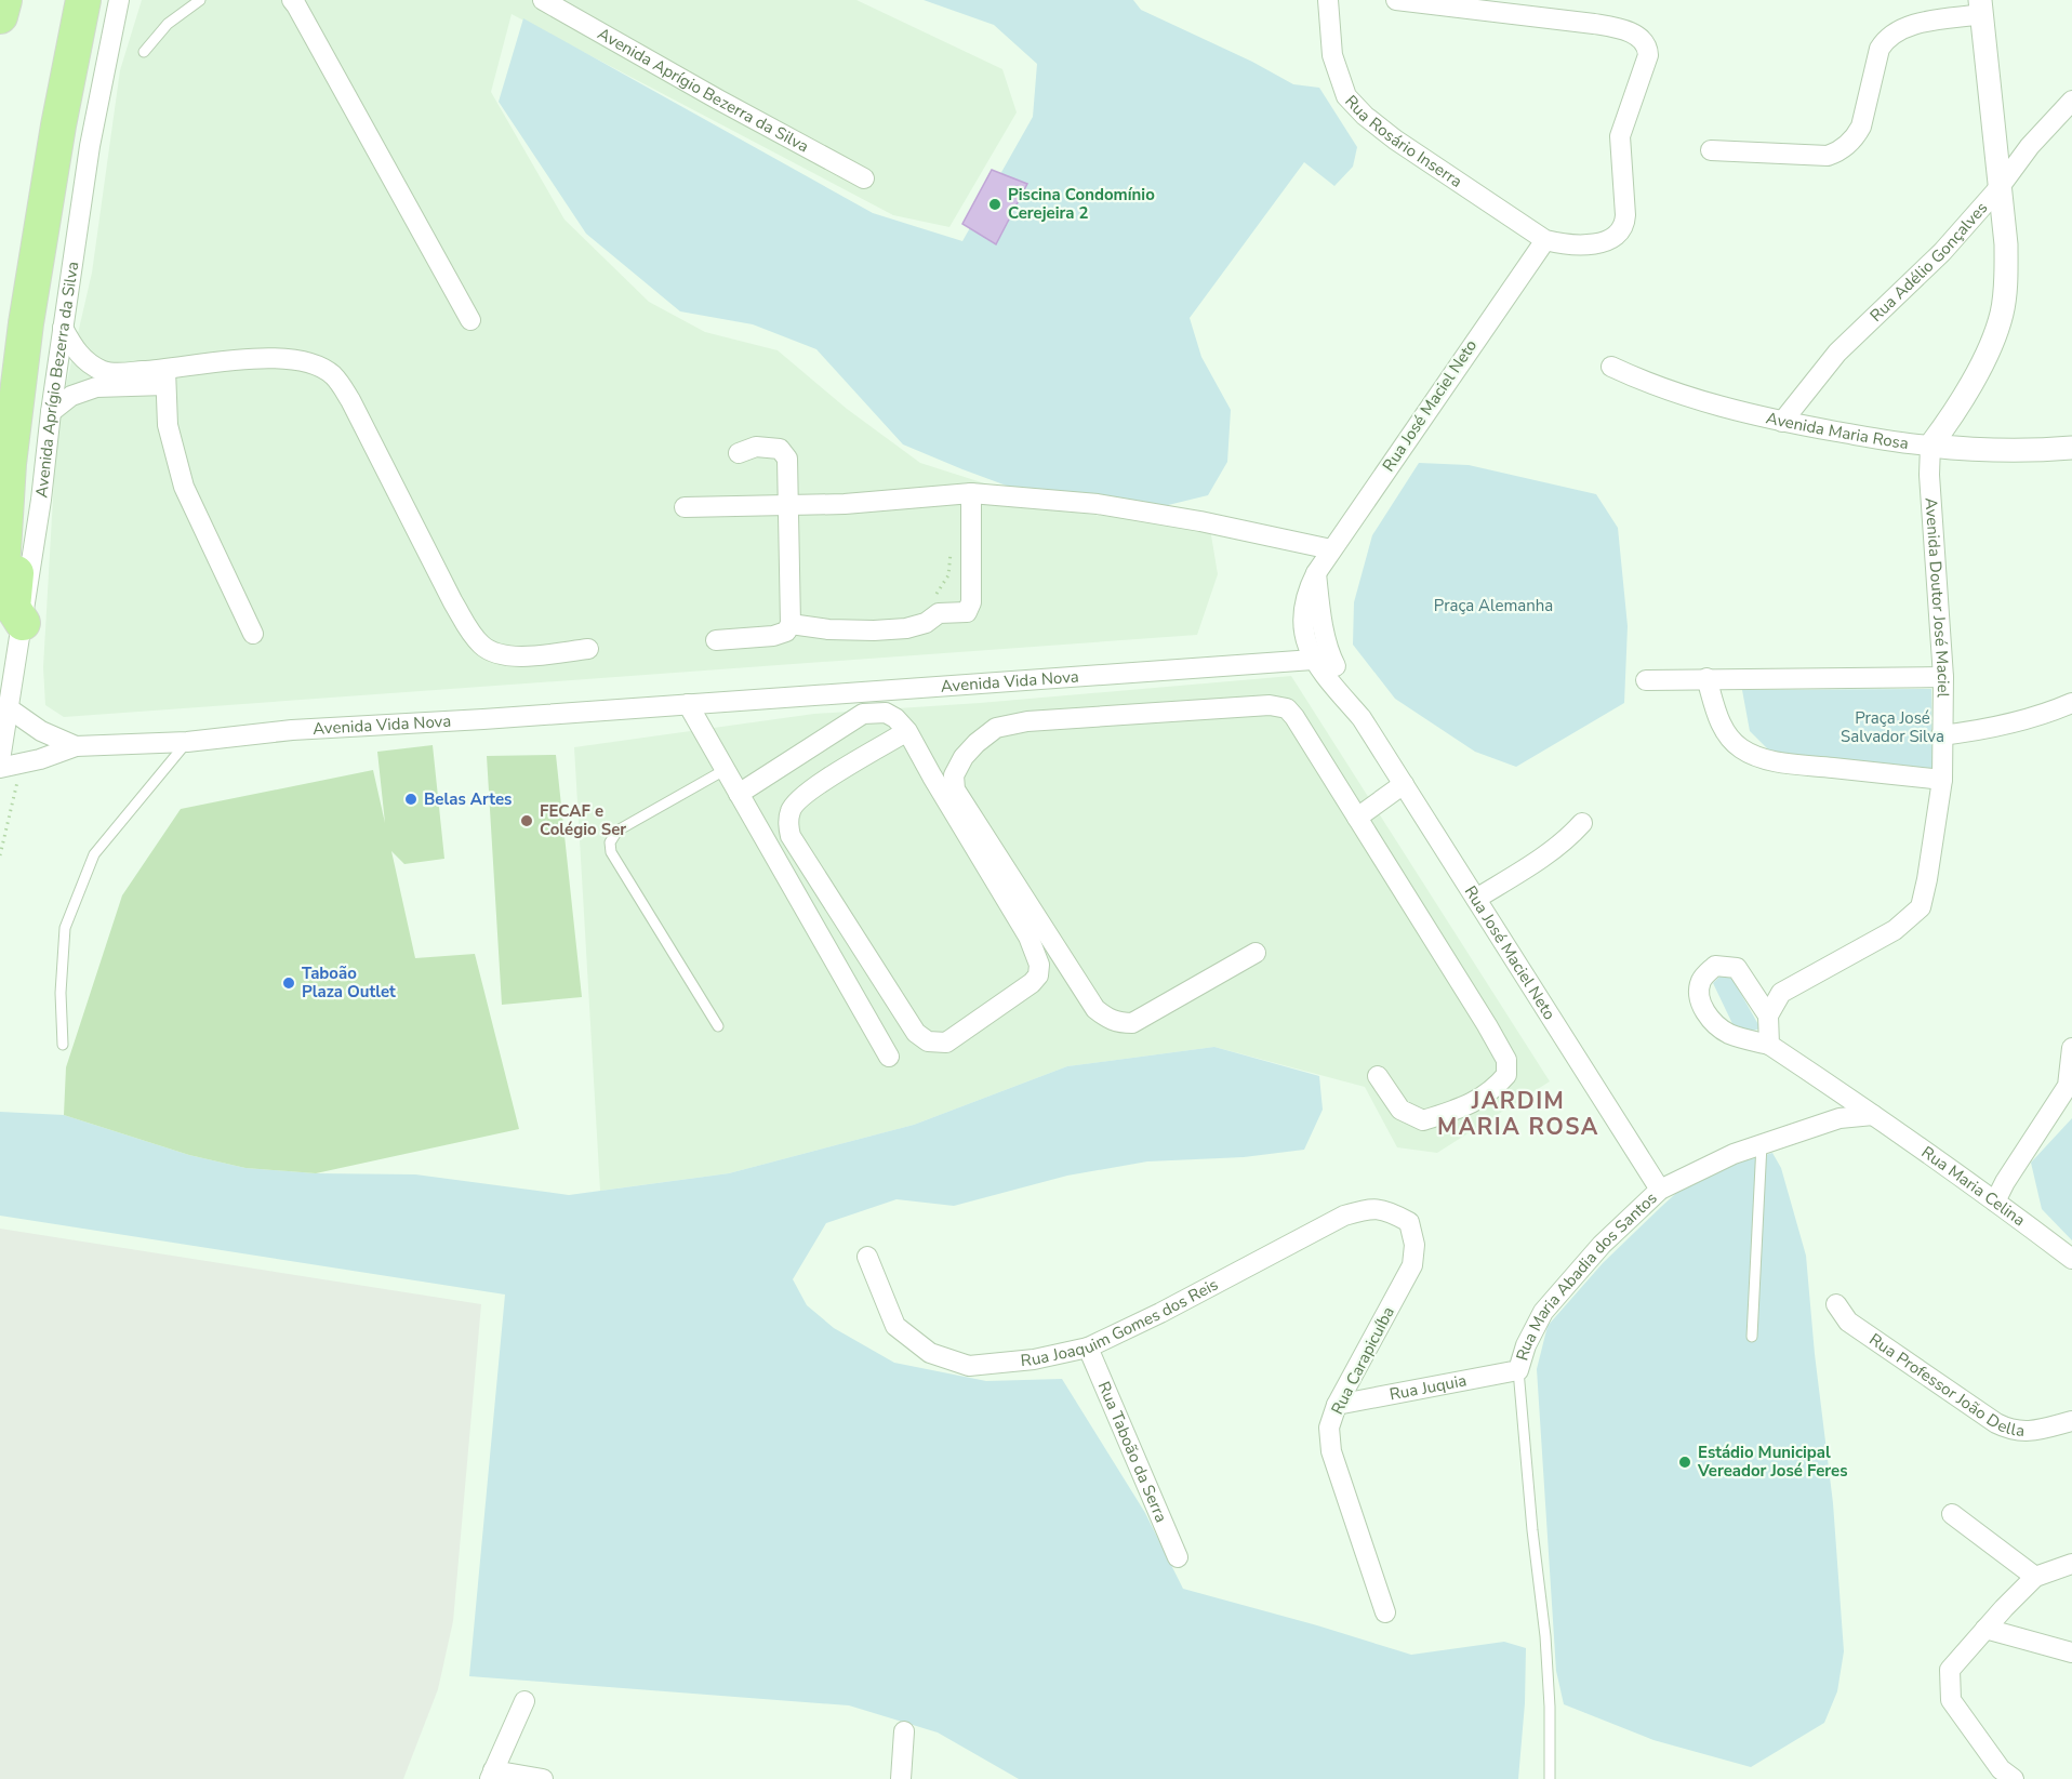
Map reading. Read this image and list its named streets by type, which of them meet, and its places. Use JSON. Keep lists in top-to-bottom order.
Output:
{
  "streets": {
    "street": [
      "Avenida Aprígio Bezerra da Silva",
      "Rua Rosário Inserra",
      "Rua Adélio Gonçalves",
      "Rua José Maciel Neto",
      "Avenida Maria Rosa",
      "Avenida Doutor José Maciel",
      "Avenida Vida Nova",
      "Rua Maria Celina",
      "Rua Maria Abadia dos Santos",
      "Rua Joaquim Gomes dos Reis",
      "Rua Carapicuíba",
      "Rua Professor João Della",
      "Rua Juquia",
      "Rua Taboão da Serra"
    ]
  },
  "crossings": [
    ["Avenida Aprígio Bezerra da Silva", "Avenida Vida Nova"],
    ["Rua Rosário Inserra", "Rua José Maciel Neto"],
    ["Rua Adélio Gonçalves", "Avenida Maria Rosa"],
    ["Rua José Maciel Neto", "Avenida Vida Nova"],
    ["Rua José Maciel Neto", "Rua Maria Abadia dos Santos"],
    ["Avenida Maria Rosa", "Avenida Doutor José Maciel"],
    ["Rua Maria Celina", "Rua Maria Abadia dos Santos"],
    ["Rua Maria Abadia dos Santos", "Rua Juquia"],
    ["Rua Joaquim Gomes dos Reis", "Rua Carapicuíba"],
    ["Rua Joaquim Gomes dos Reis", "Rua Taboão da Serra"],
    ["Rua Carapicuíba", "Rua Juquia"]
  ],
  "districts": ["JARDIM MARIA ROSA"],
  "parks": ["Praça Alemanha", "Praça José Salvador Silva"],
  "places": [
    "Piscina Condomínio Cerejeira 2",
    "Belas Artes",
    "FECAF e Colégio Ser",
    "Taboão Plaza Outlet",
    "Estádio Municipal Vereador José Feres"
  ]
}
